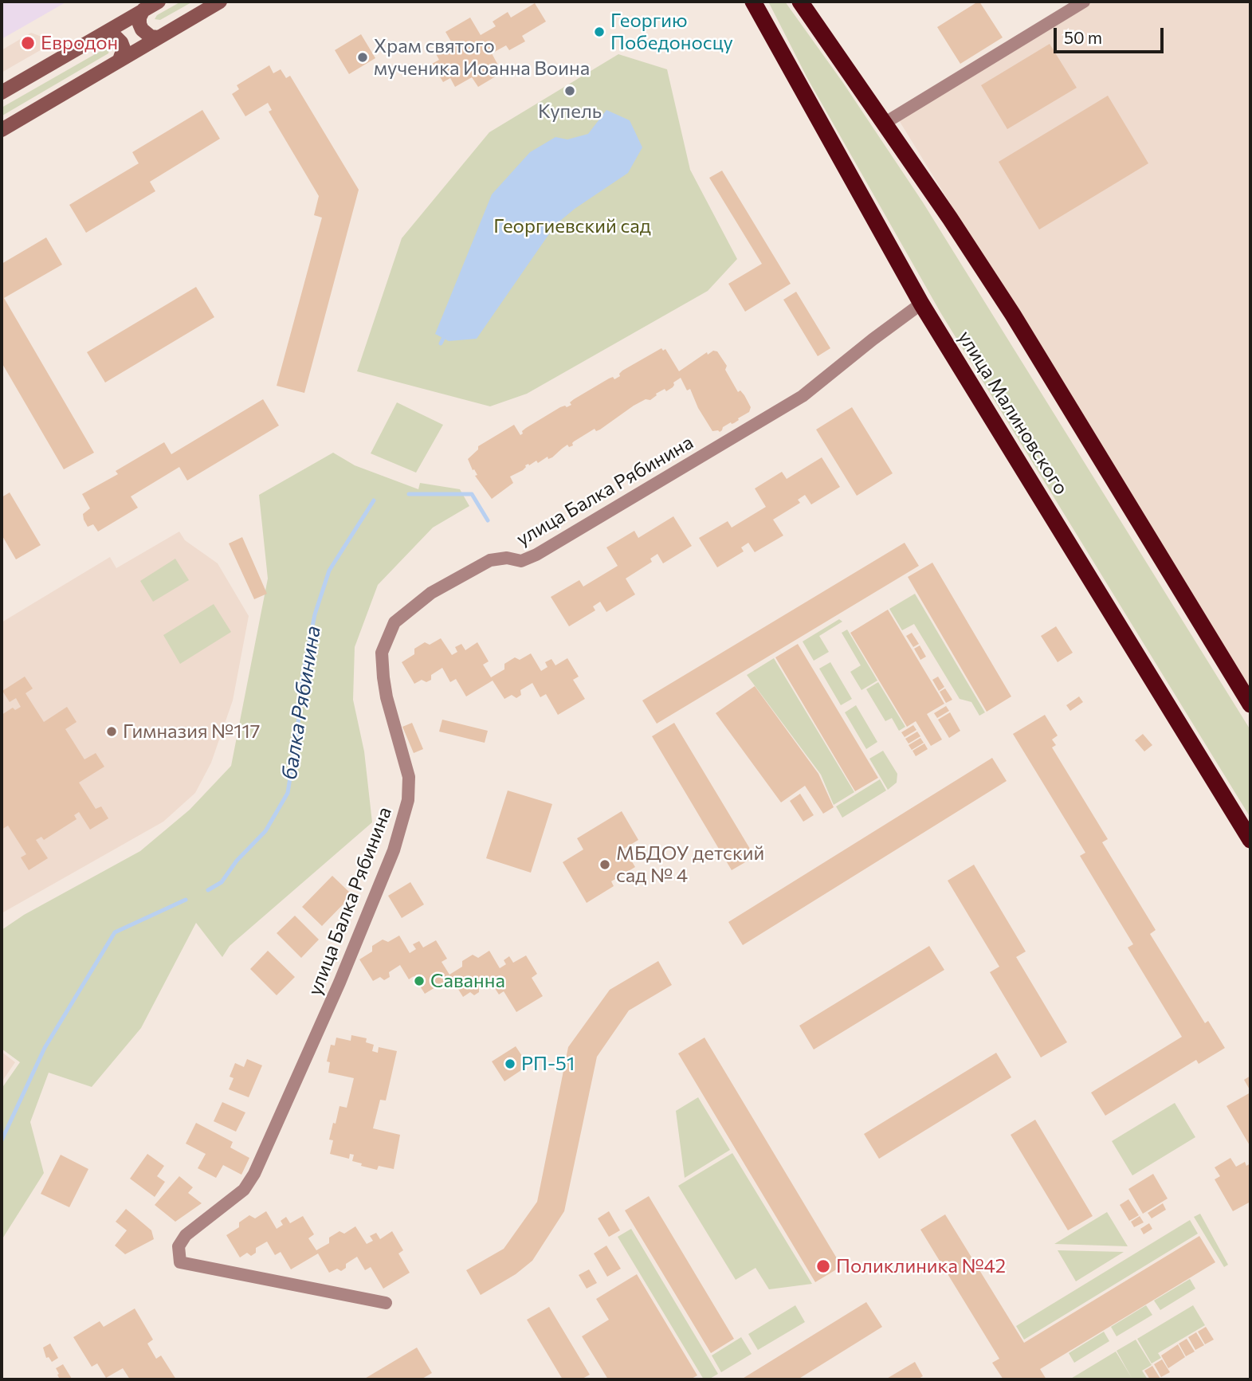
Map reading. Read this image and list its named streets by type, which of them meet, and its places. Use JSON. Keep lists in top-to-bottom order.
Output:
{
  "streets": {
    "highway": ["улица Малиновского"],
    "street": ["улица Балка Рябинина"]
  },
  "crossings": [
    ["улица Малиновского", "улица Балка Рябинина"]
  ],
  "water": ["балка Рябинина"],
  "parks": ["Георгиевский сад"],
  "places": [
    "Георгию Победоносцу",
    "Евродон",
    "Храм святого мученика Иоанна Воина",
    "Купель",
    "Гимназия №117",
    "МБДОУ детский сад № 4",
    "Саванна",
    "РП-51",
    "Поликлиника №42"
  ],
  "scale_bar": "50 m"
}
